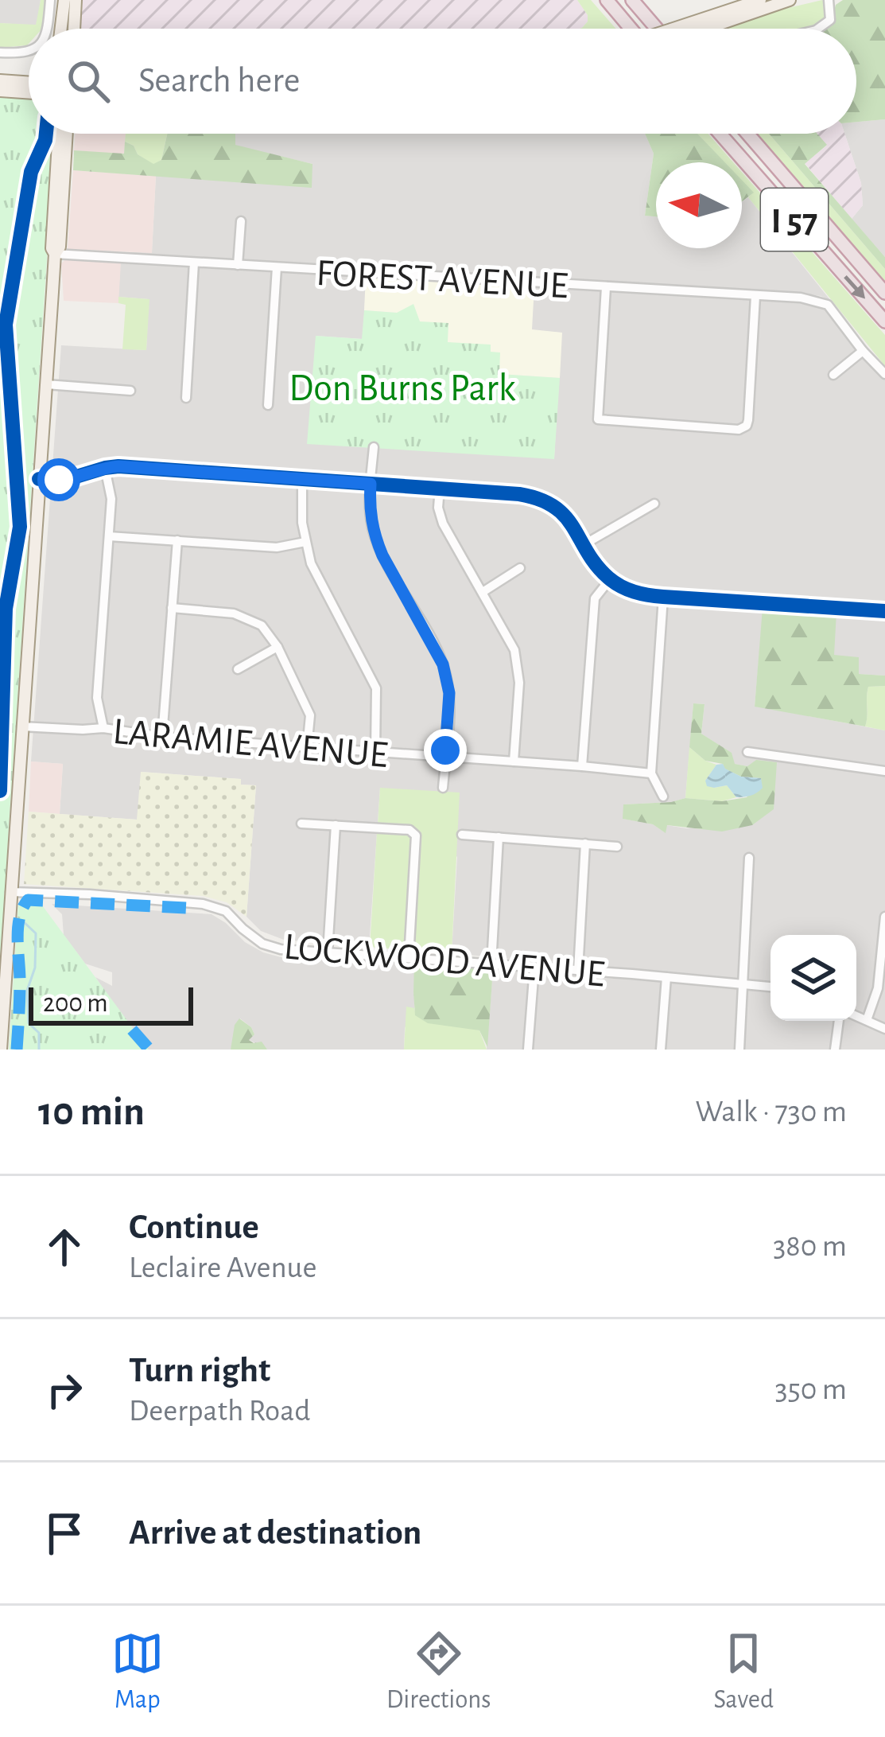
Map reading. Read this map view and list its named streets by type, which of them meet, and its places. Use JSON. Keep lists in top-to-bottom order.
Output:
{
  "streets": {
    "highway": ["I 57"],
    "street": ["FOREST AVENUE", "LARAMIE AVENUE", "LOCKWOOD AVENUE"]
  },
  "parks": ["Don Burns Park"],
  "scale_bar": "200 m",
  "north": "left",
  "page": {
    "search": "Search here",
    "scale": "200 m",
    "heading": ["10 min", "Walk · 730 m"],
    "list": [
      ["Continue", "Leclaire Avenue", "380 m"],
      ["Turn right", "Deerpath Road", "350 m"],
      "Arrive at destination"
    ],
    "nav": ["Map", "Directions", "Saved"]
  }
}
